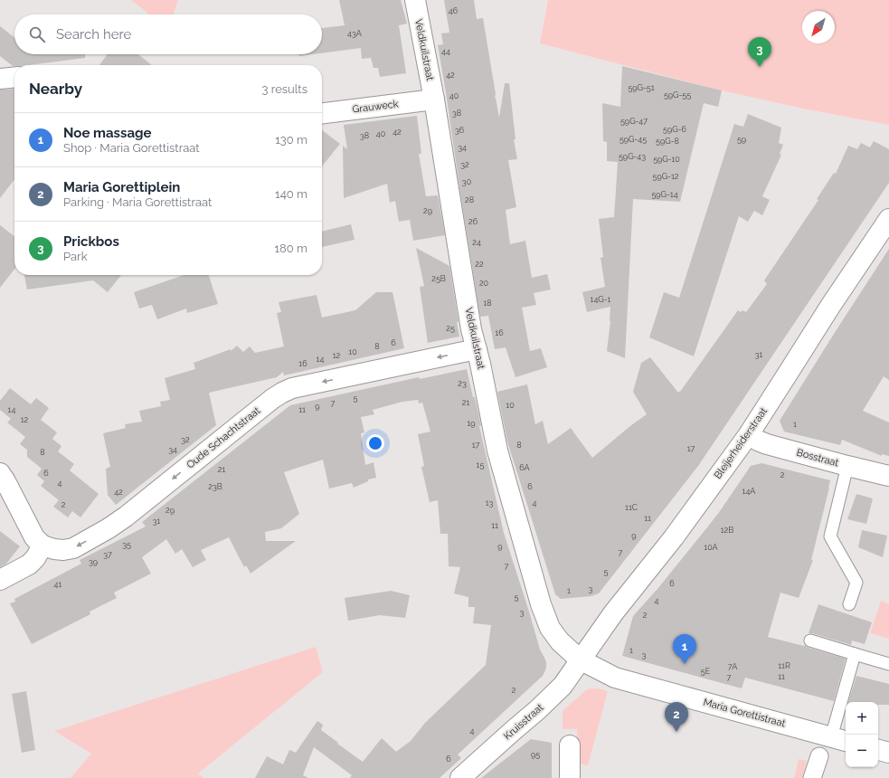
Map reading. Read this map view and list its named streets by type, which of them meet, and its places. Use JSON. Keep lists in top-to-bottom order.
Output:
{
  "streets": {
    "street": [
      "Veldkuilstraat",
      "Grauweck",
      "Oude Schachtstraat",
      "Bleijerheiderstraat",
      "Bosstraat",
      "Maria Gorettistraat",
      "Kruisstraat"
    ]
  },
  "crossings": [
    ["Veldkuilstraat", "Grauweck"],
    ["Veldkuilstraat", "Oude Schachtstraat"],
    ["Veldkuilstraat", "Bleijerheiderstraat"],
    ["Veldkuilstraat", "Maria Gorettistraat"],
    ["Veldkuilstraat", "Kruisstraat"],
    ["Bleijerheiderstraat", "Bosstraat"],
    ["Bleijerheiderstraat", "Maria Gorettistraat"],
    ["Bleijerheiderstraat", "Kruisstraat"],
    ["Maria Gorettistraat", "Kruisstraat"]
  ],
  "one_way": ["Oude Schachtstraat"],
  "house_numbers": [
    "46",
    "43A",
    "44",
    "42",
    "59G-51",
    "59G-55",
    "40",
    "38",
    "59G-47",
    "59G-6",
    "36",
    "42",
    "40",
    "38",
    "59G-45",
    "59",
    "59G-8",
    "34",
    "59G-43",
    "59G-10",
    "32",
    "59G-12",
    "30",
    "59G-14",
    "28",
    "29",
    "26",
    "24",
    "22",
    "25B",
    "20",
    "14G-1",
    "18",
    "25",
    "16",
    "6",
    "8",
    "10",
    "31",
    "12",
    "14",
    "16",
    "23",
    "5",
    "21",
    "7",
    "10",
    "9",
    "14",
    "11",
    "12",
    "19",
    "1",
    "32",
    "17",
    "8",
    "17",
    "34",
    "8",
    "15",
    "6A",
    "21",
    "6",
    "2",
    "4",
    "23B",
    "6",
    "14A",
    "42",
    "13",
    "4",
    "2",
    "11C",
    "29",
    "11",
    "31",
    "11",
    "12B",
    "9",
    "35",
    "9",
    "10A",
    "7",
    "37",
    "39",
    "7",
    "5",
    "6",
    "41",
    "3",
    "1",
    "5",
    "4",
    "3",
    "2",
    "1",
    "3",
    "11R",
    "7A",
    "5E",
    "11",
    "7",
    "2",
    "4",
    "95",
    "6"
  ],
  "north": "bottom left",
  "page": {
    "search": "Search here",
    "pins": ["3", "1", "2"],
    "heading": ["Nearby", "3 results"],
    "list": [
      {
        "mark": "1",
        "name": "Noe massage",
        "note": "Shop · Maria Gorettistraat",
        "value": "130 m"
      },
      {
        "mark": "2",
        "name": "Maria Gorettiplein",
        "note": "Parking · Maria Gorettistraat",
        "value": "140 m"
      },
      {
        "mark": "3",
        "name": "Prickbos",
        "note": "Park",
        "value": "180 m"
      }
    ],
    "map_buttons": ["+", "−"]
  }
}
